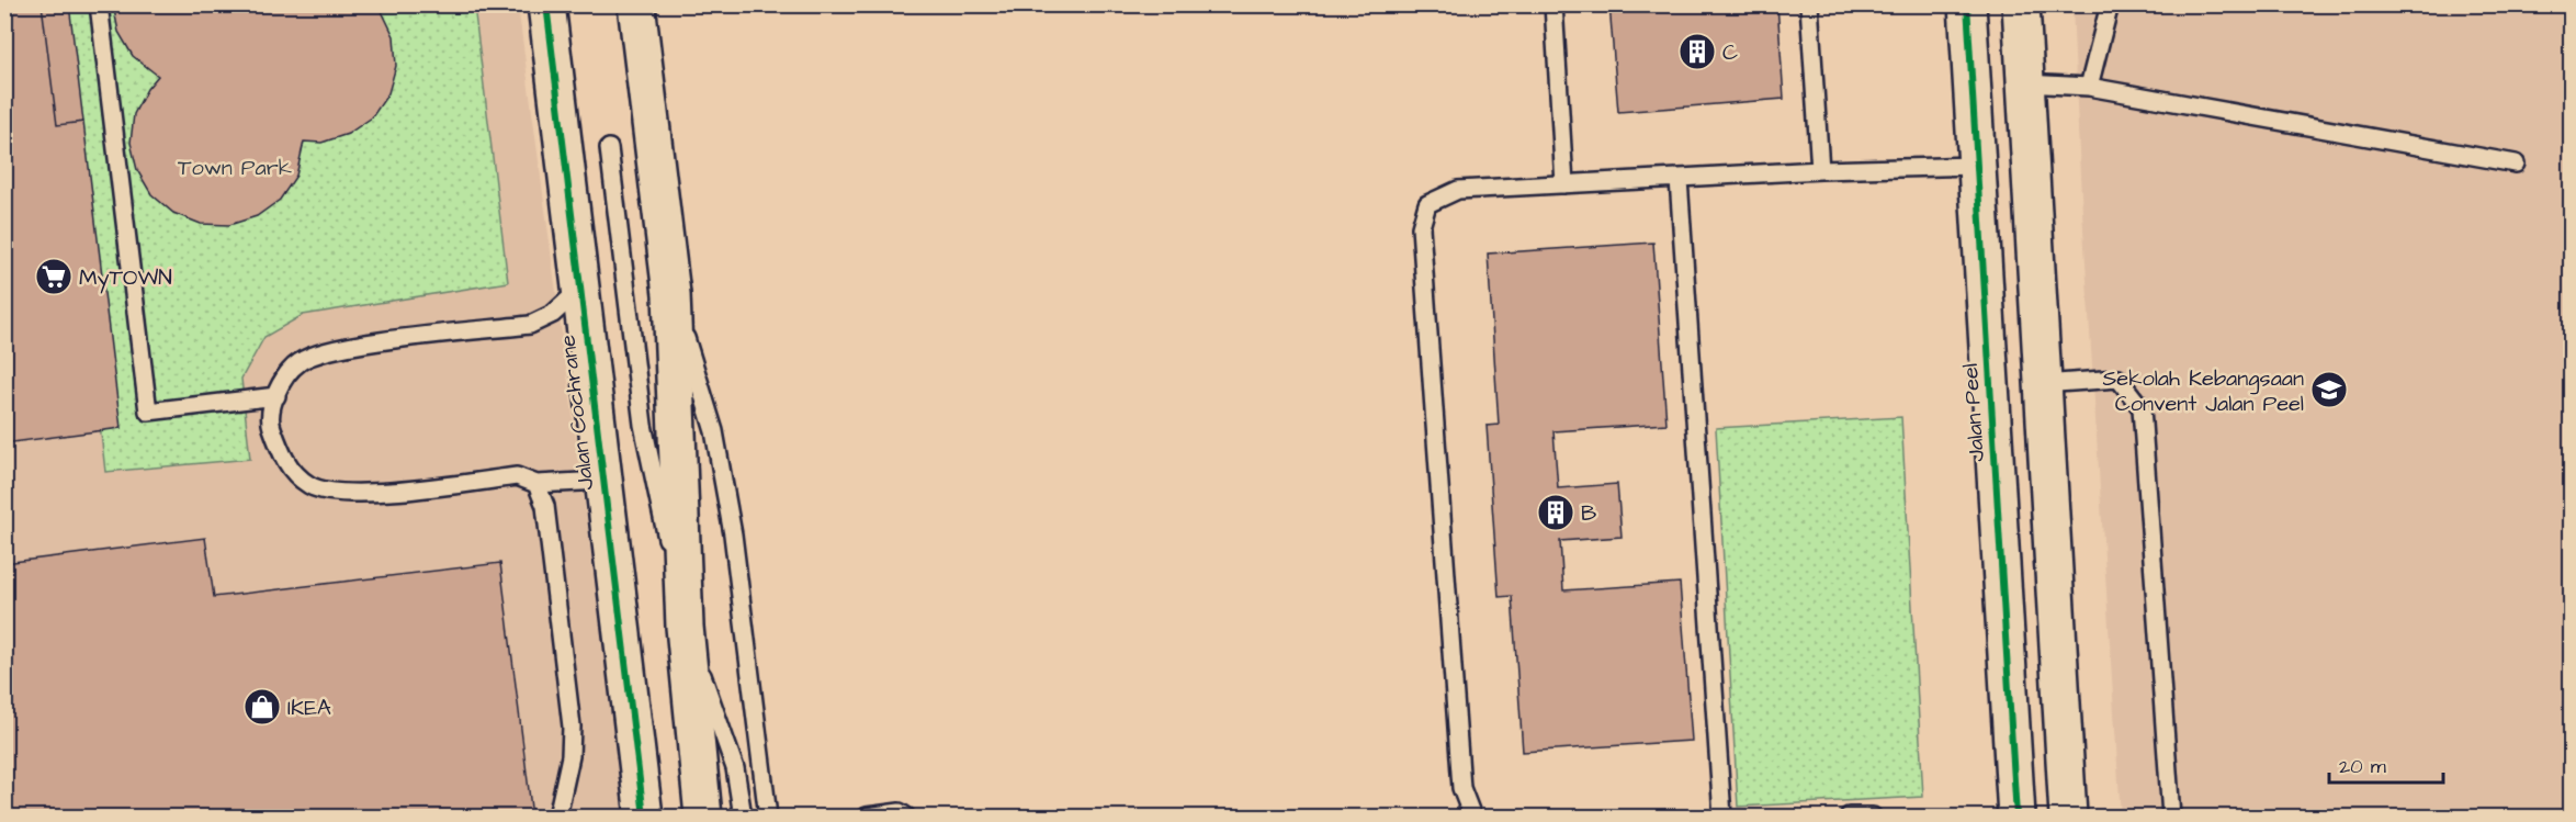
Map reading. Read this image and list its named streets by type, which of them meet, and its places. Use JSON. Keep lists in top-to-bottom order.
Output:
{
  "streets": {
    "street": ["Jalan Cochrane", "Jalan Peel"]
  },
  "parks": ["Town Park"],
  "places": {
    "building": ["C", "B"],
    "supermarket": ["MyTOWN"],
    "school or university": ["Sekolah Kebangsaan Convent Jalan Peel"],
    "shop": ["IKEA"]
  },
  "scale_bar": "20 m"
}
